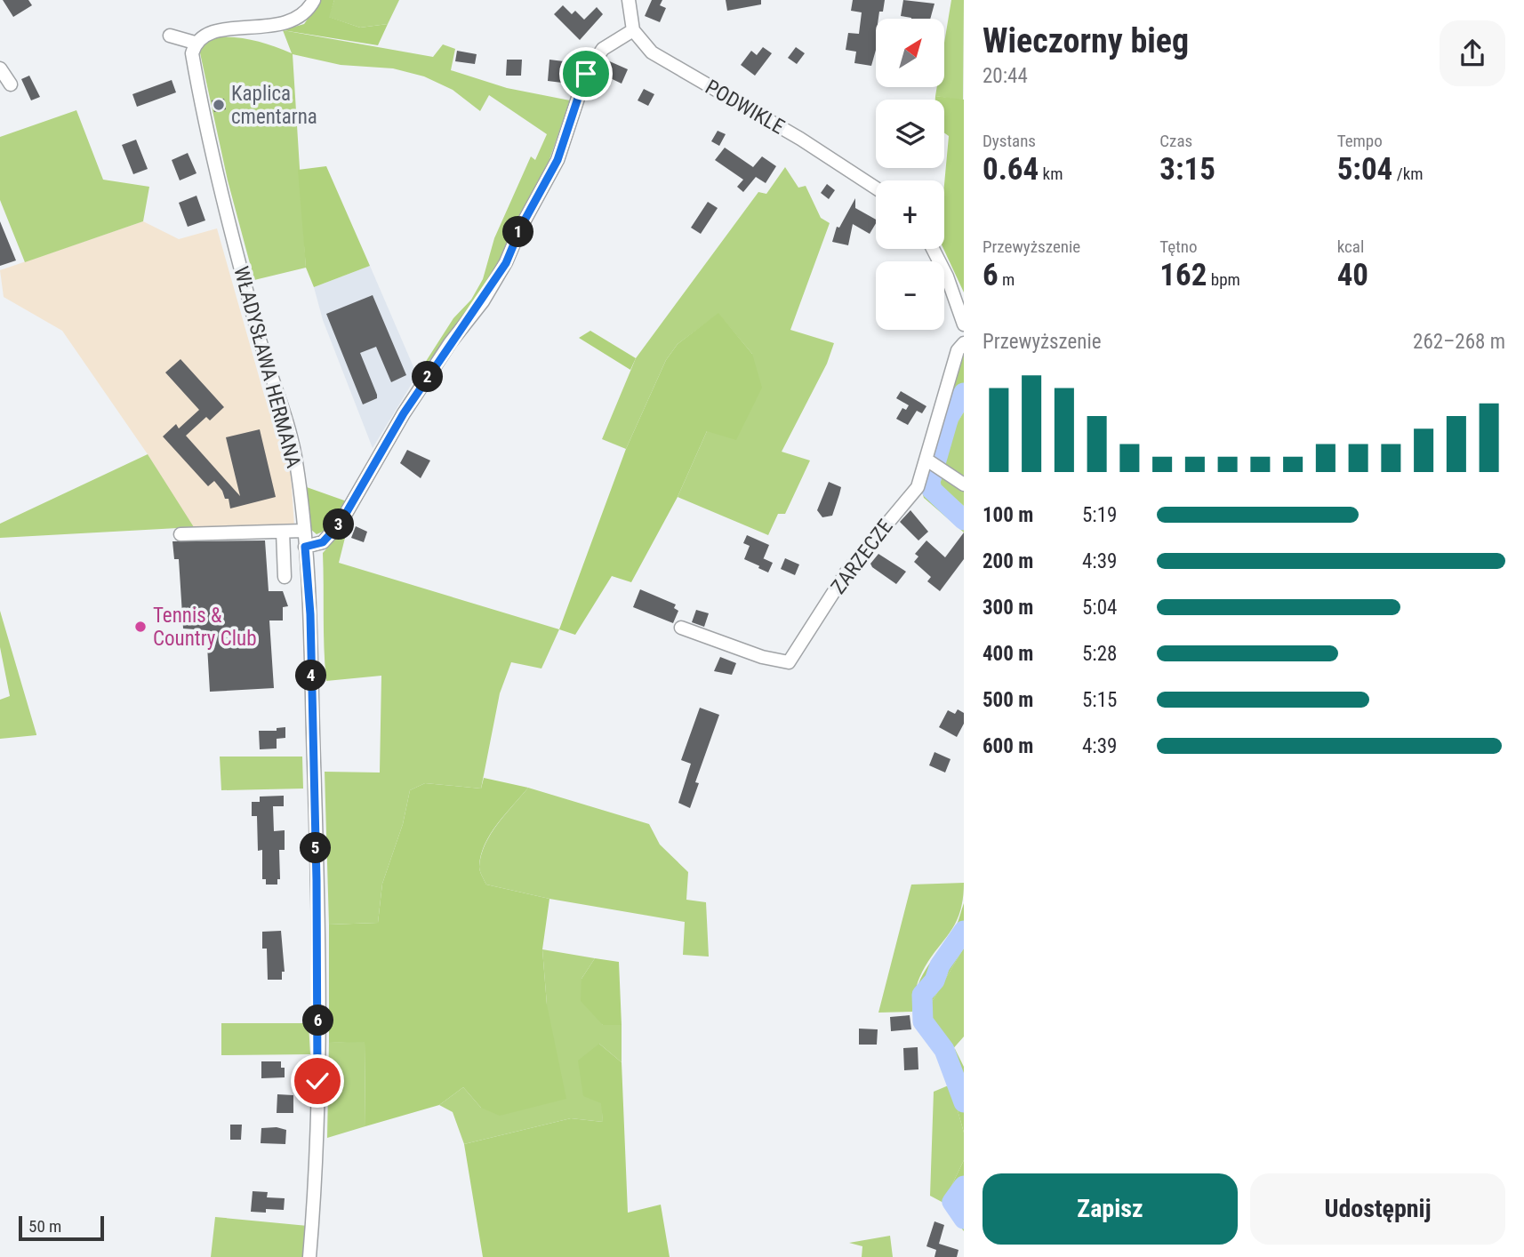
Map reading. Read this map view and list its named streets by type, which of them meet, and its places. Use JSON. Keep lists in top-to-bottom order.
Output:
{
  "streets": {
    "street": ["PODWIKLE", "WŁADYSŁAWA HERMANA", "ZARZECZE"]
  },
  "places": ["Kaplica cmentarna", "Tennis & Country Club"],
  "scale_bar": "50 m",
  "north": "top right",
  "page": {
    "heading": ["Wieczorny bieg", "20:44"],
    "map_buttons": ["+", "−"],
    "stats": [
      ["Dystans", "0.64 km"],
      ["Czas", "3:15"],
      ["Tempo", "5:04 /km"],
      ["Przewyższenie", "6 m"],
      ["Tętno", "162 bpm"],
      ["kcal", "40"]
    ],
    "pins": [
      "1",
      "2",
      "3",
      "4",
      "5",
      "6"
    ],
    "chart": ["Przewyższenie", "262–268 m"],
    "list": [
      {
        "name": "100 m",
        "note": "5:19"
      },
      {
        "name": "200 m",
        "note": "4:39"
      },
      {
        "name": "300 m",
        "note": "5:04"
      },
      {
        "name": "400 m",
        "note": "5:28"
      },
      {
        "name": "500 m",
        "note": "5:15"
      },
      {
        "name": "600 m",
        "note": "4:39"
      }
    ],
    "buttons": ["Zapisz", "Udostępnij"],
    "scale": "50 m"
  }
}
